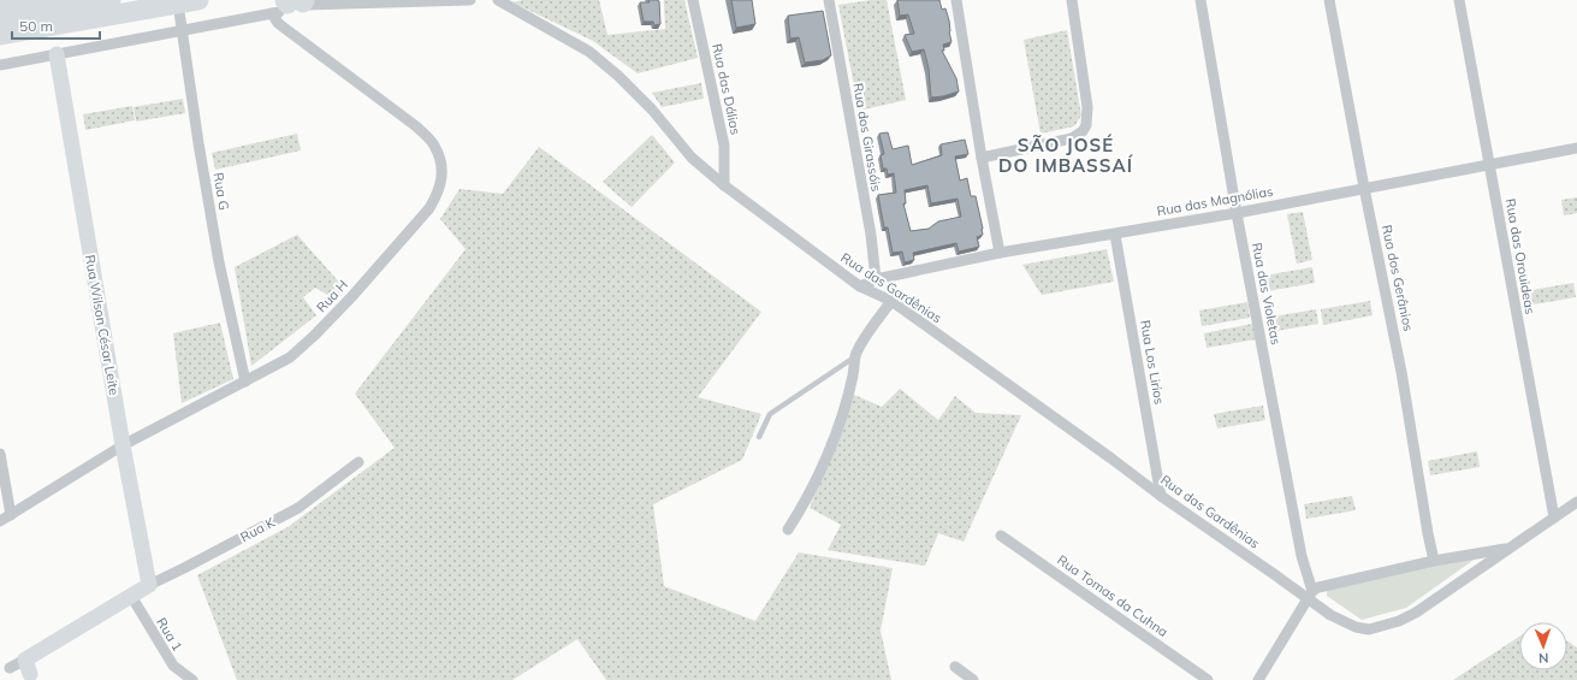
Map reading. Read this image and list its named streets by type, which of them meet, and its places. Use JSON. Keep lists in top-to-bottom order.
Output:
{
  "streets": {
    "street": [
      "Rua das Dálias",
      "Rua dos Girassóis",
      "Rua G",
      "Rua das Magnólias",
      "Rua das Orouideas",
      "Rua dos Gerânios",
      "Rua das Gardênias",
      "Rua das Violetas",
      "Rua H",
      "Rua Wilson César Leite",
      "Rua Los Lirios",
      "Rua K",
      "Rua Tomas da Cuhna",
      "Rua 1"
    ]
  },
  "crossings": [
    ["Rua das Dálias", "Rua das Gardênias"],
    ["Rua dos Girassóis", "Rua das Magnólias"],
    ["Rua G", "Rua H"],
    ["Rua das Magnólias", "Rua das Orouideas"],
    ["Rua das Magnólias", "Rua dos Gerânios"],
    ["Rua das Magnólias", "Rua das Gardênias"],
    ["Rua das Magnólias", "Rua das Violetas"],
    ["Rua das Magnólias", "Rua Los Lirios"],
    ["Rua das Orouideas", "Rua das Gardênias"],
    ["Rua dos Gerânios", "Rua das Gardênias"],
    ["Rua das Gardênias", "Rua das Violetas"],
    ["Rua das Gardênias", "Rua Los Lirios"],
    ["Rua H", "Rua Wilson César Leite"],
    ["Rua Wilson César Leite", "Rua K"],
    ["Rua Wilson César Leite", "Rua 1"],
    ["Rua K", "Rua 1"]
  ],
  "districts": ["SÃO JOSÉ DO IMBASSAÍ"],
  "scale_bar": "50 m",
  "north": "bottom"
}
